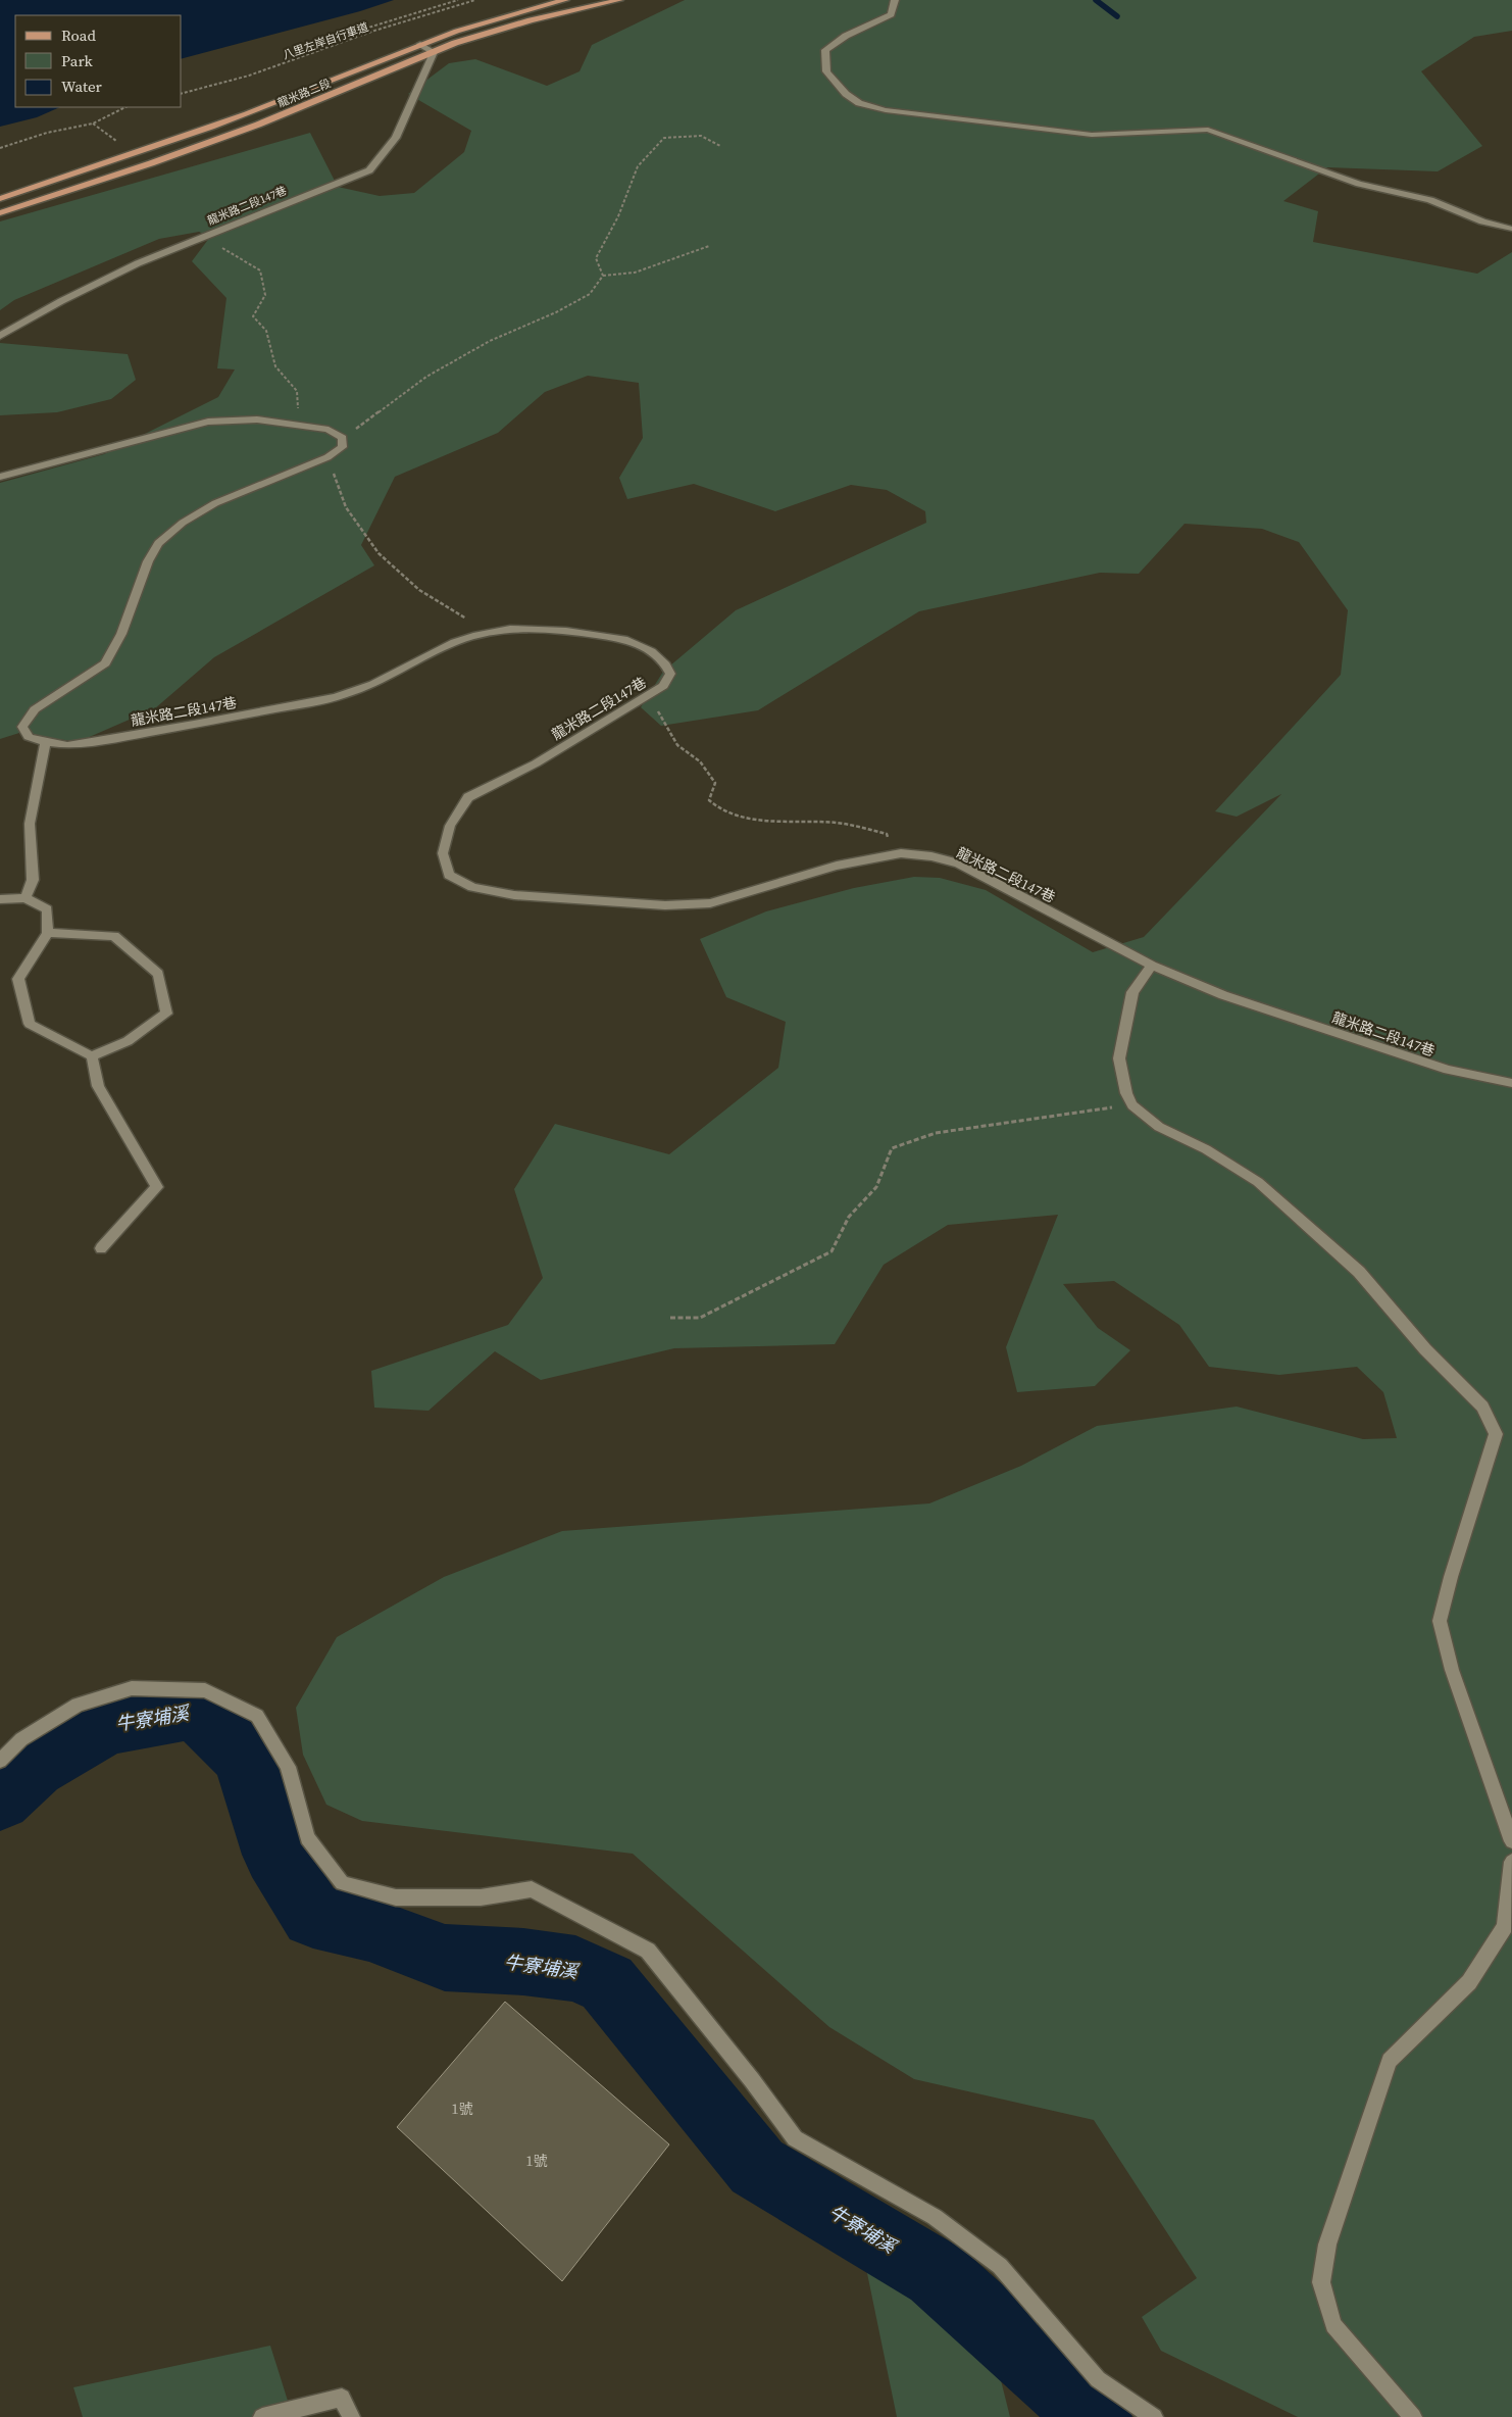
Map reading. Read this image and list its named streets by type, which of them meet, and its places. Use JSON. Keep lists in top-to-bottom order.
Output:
{
  "streets": {
    "main road": ["龍米路二段"],
    "street": ["龍米路二段147巷"],
    "path": ["八里左岸自行車道"]
  },
  "crossings": [
    ["龍米路二段", "龍米路二段147巷"]
  ],
  "water": ["牛寮埔溪"],
  "house_numbers": ["1號", "1號"],
  "legend": ["Road", "Park", "Water"]
}
